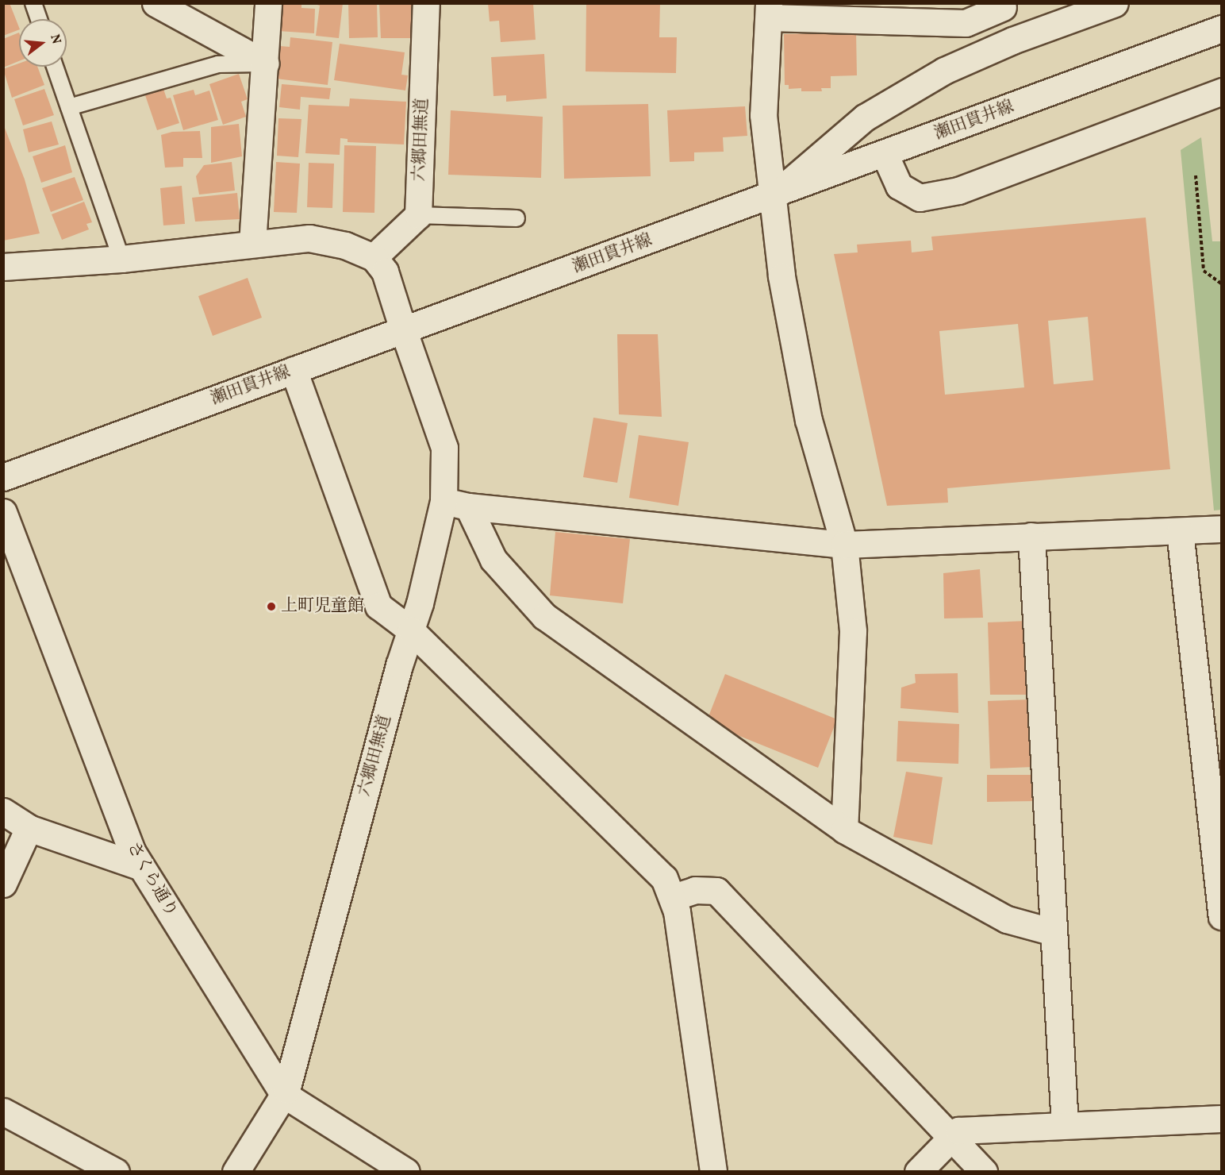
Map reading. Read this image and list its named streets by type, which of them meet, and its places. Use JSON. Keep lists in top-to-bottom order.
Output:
{
  "streets": {
    "street": ["瀬田貫井線", "六郷田無道", "さくら通り"]
  },
  "crossings": [
    ["瀬田貫井線", "六郷田無道"],
    ["六郷田無道", "さくら通り"]
  ],
  "places": ["上町児童館"],
  "north": "right"
}
